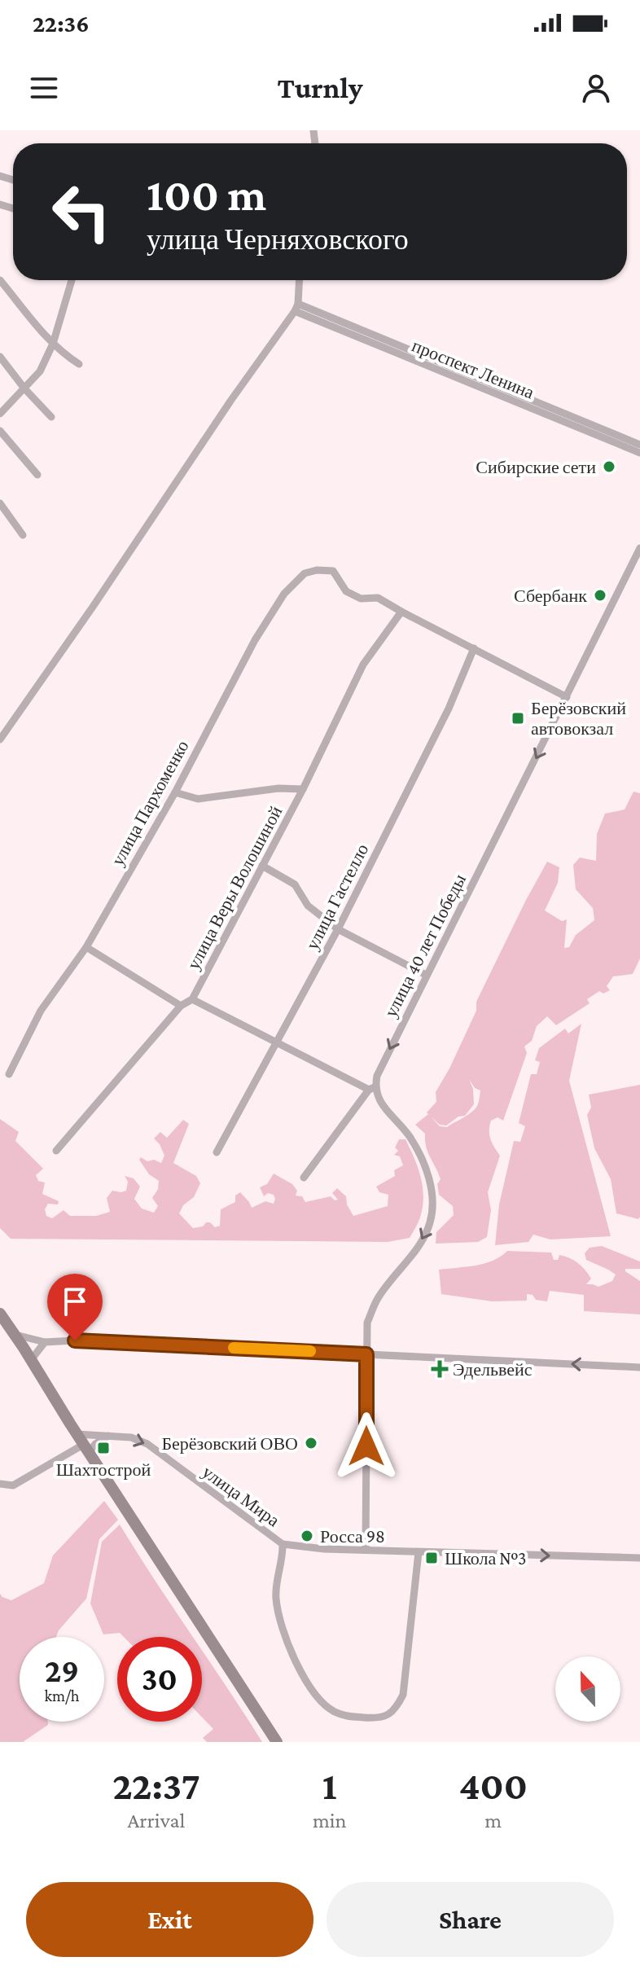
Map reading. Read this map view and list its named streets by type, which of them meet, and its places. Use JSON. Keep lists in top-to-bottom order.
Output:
{
  "streets": {
    "street": [
      "проспект Ленина",
      "улица Пархоменко",
      "улица Веры Волошиной",
      "улица Гастелло",
      "улица 40 лет Победы",
      "улица Мира"
    ]
  },
  "crossings": [
    ["улица Пархоменко", "улица Веры Волошиной"]
  ],
  "one_way": ["улица 40 лет Победы", "улица Мира"],
  "places": {
    "other": [
      "Сибирские сети",
      "Сбербанк",
      "Берёзовский ОВО",
      "Росса 98"
    ],
    "transit": ["Берёзовский автовокзал", "Шахтострой", "Школа №3"],
    "health": ["Эдельвейс"]
  },
  "north": "top",
  "page": {
    "status": "22:36",
    "header": "Turnly",
    "turn": ["100 m", "улица Черняховского"],
    "speed": "29 km/h",
    "limit": "30",
    "eta": [
      "22:37",
      "Arrival",
      "1",
      "min",
      "400",
      "m"
    ],
    "buttons": ["Exit", "Share"]
  }
}
